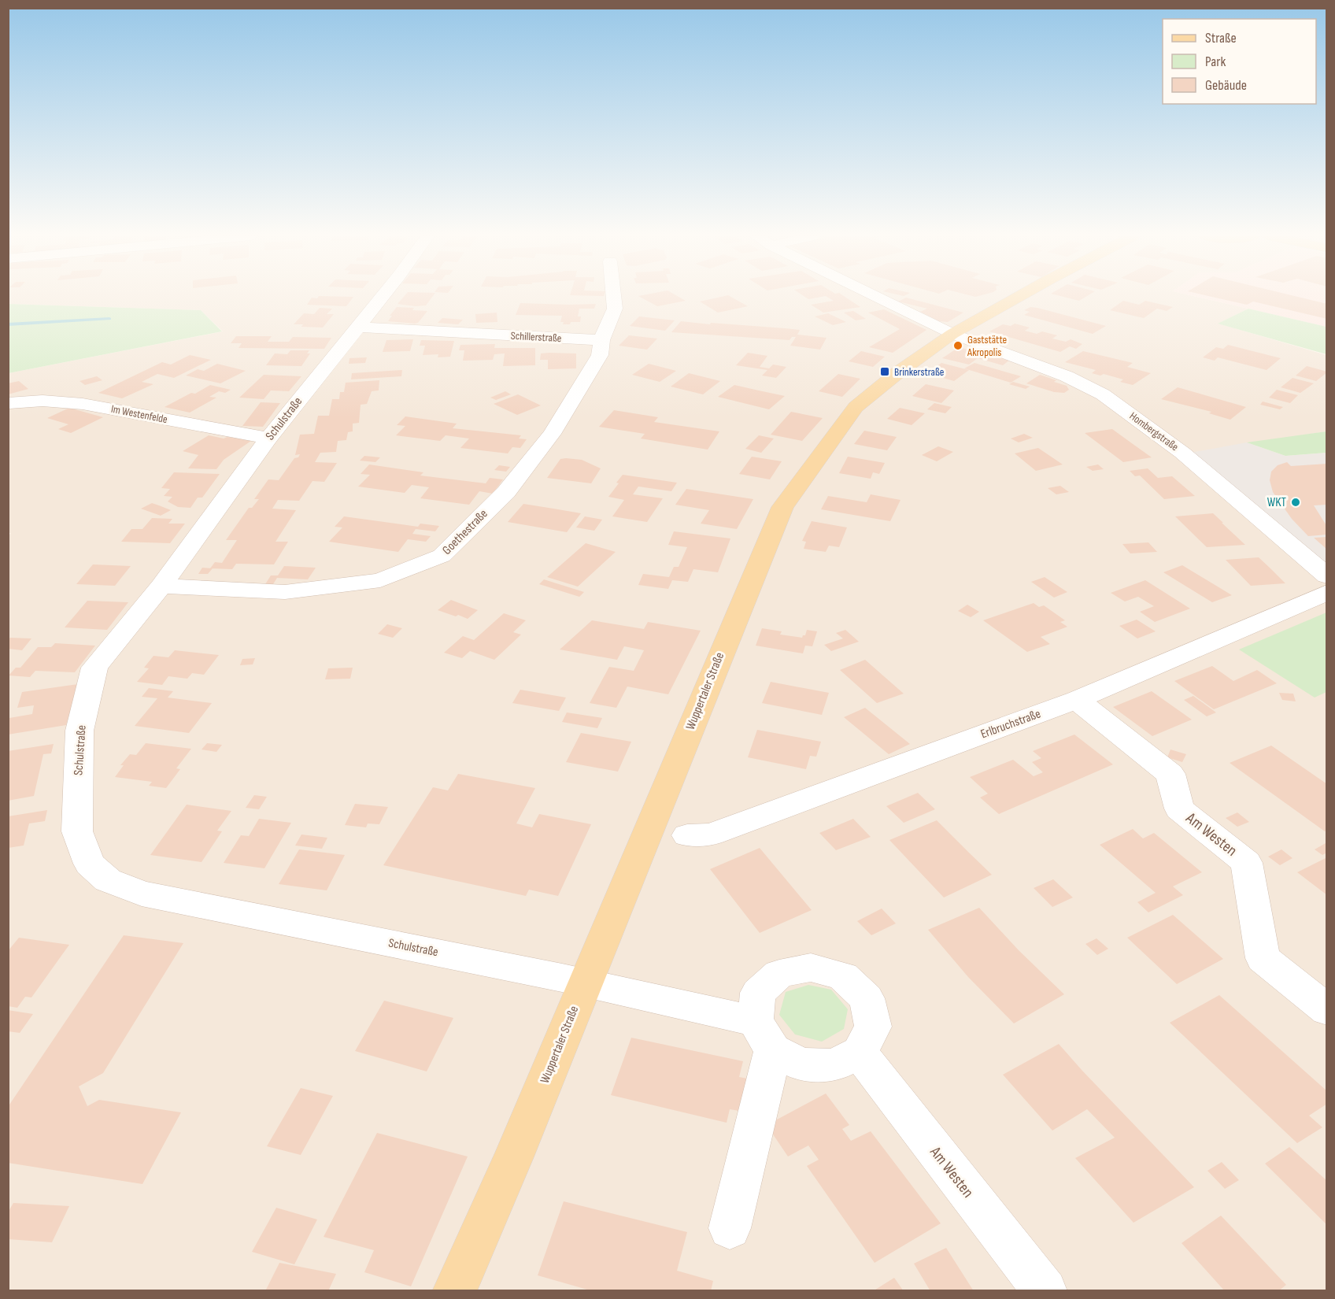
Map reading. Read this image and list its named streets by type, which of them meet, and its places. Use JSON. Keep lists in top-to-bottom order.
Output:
{
  "streets": {
    "main road": ["Wuppertaler Straße"],
    "street": [
      "Schillerstraße",
      "Im Westenfelde",
      "Schulstraße",
      "Hombergstraße",
      "Goethestraße",
      "Erlbruchstraße",
      "Am Westen"
    ]
  },
  "crossings": [
    ["Schillerstraße", "Schulstraße"],
    ["Schillerstraße", "Goethestraße"],
    ["Im Westenfelde", "Schulstraße"],
    ["Schulstraße", "Goethestraße"],
    ["Schulstraße", "Wuppertaler Straße"],
    ["Hombergstraße", "Wuppertaler Straße"],
    ["Erlbruchstraße", "Am Westen"]
  ],
  "places": {
    "other": ["Gaststätte Akropolis", "WKT"],
    "transit": ["Brinkerstraße"]
  },
  "legend": ["Straße", "Park", "Gebäude"]
}
